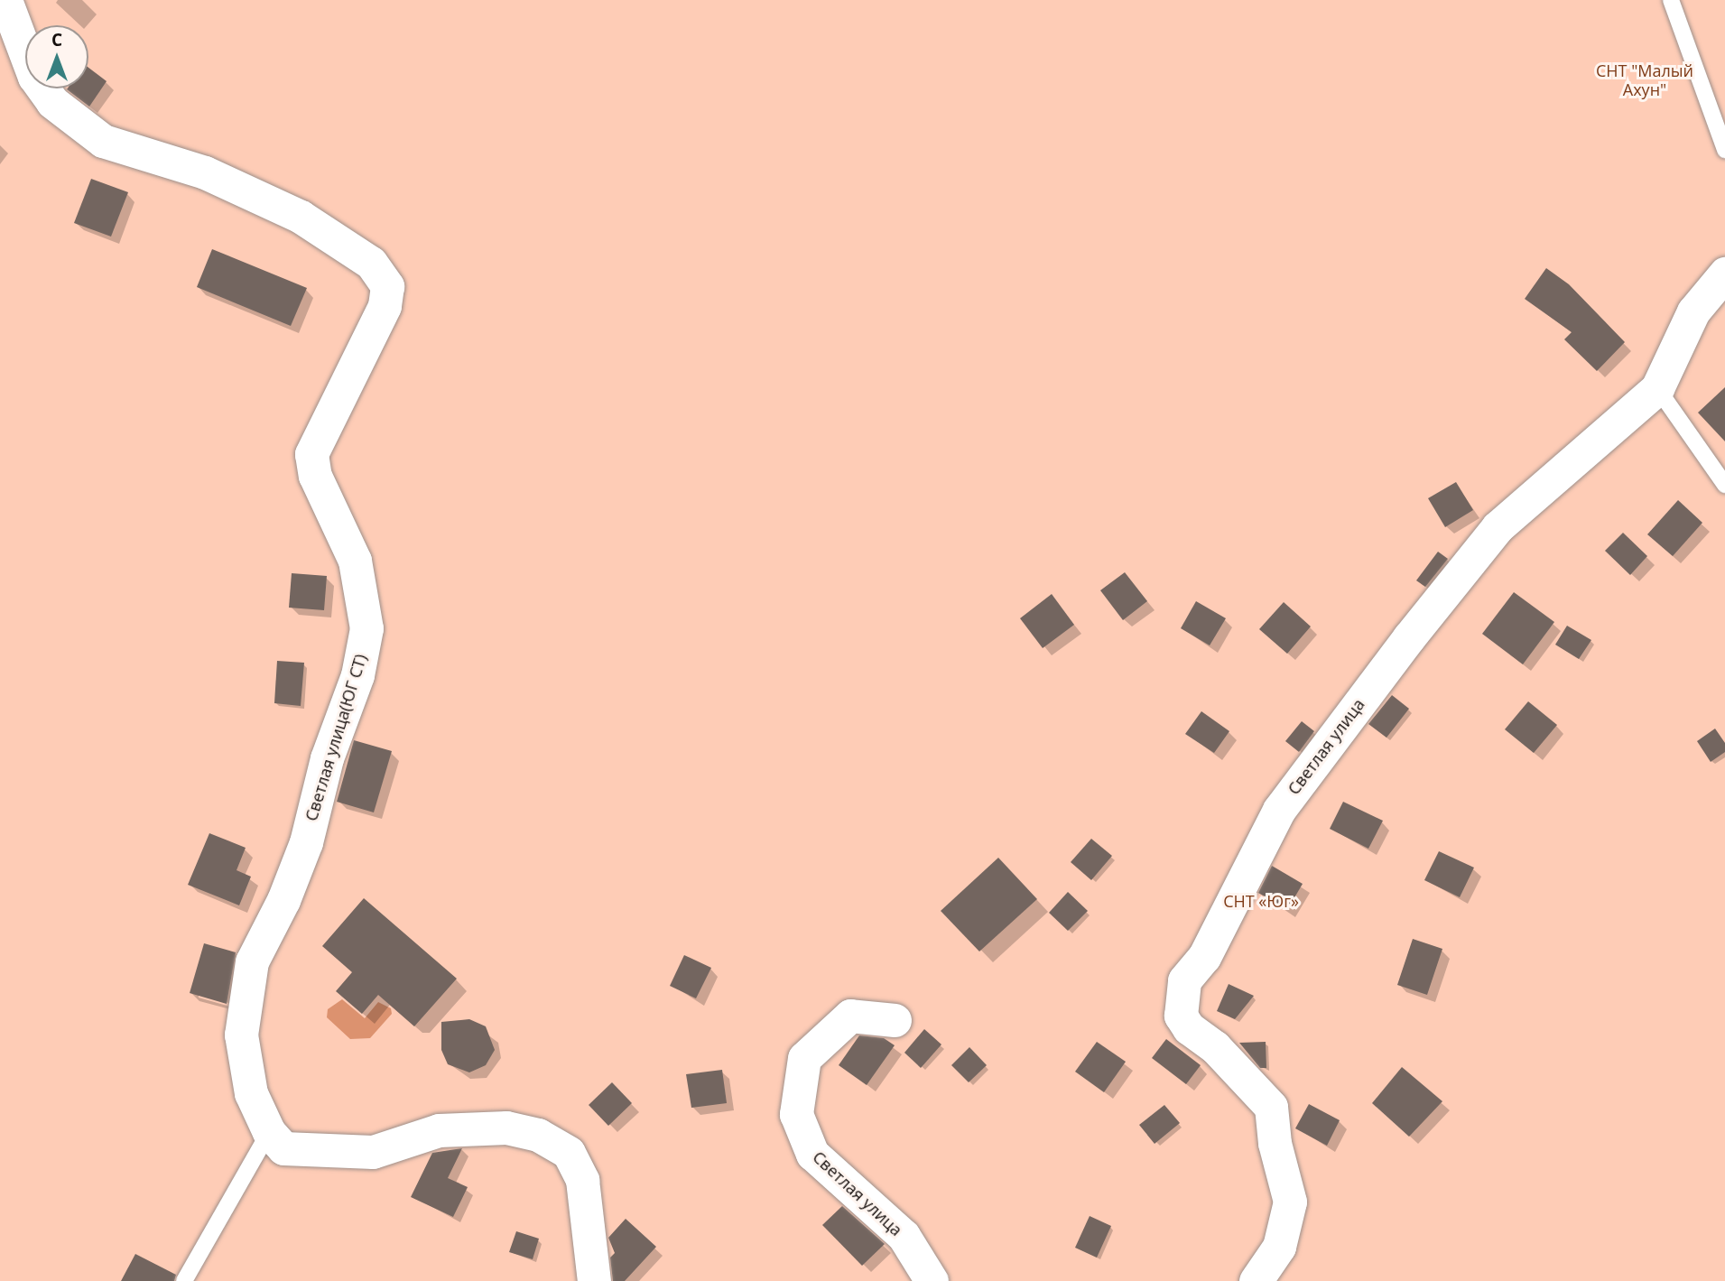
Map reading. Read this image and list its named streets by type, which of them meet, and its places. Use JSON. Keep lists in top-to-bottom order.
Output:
{
  "streets": {
    "street": ["Светлая улица(ЮГ СТ)", "Светлая улица"]
  },
  "parks": ["СНТ \"Малый Ахун\"", "СНТ «Юг»"],
  "north": "top"
}
